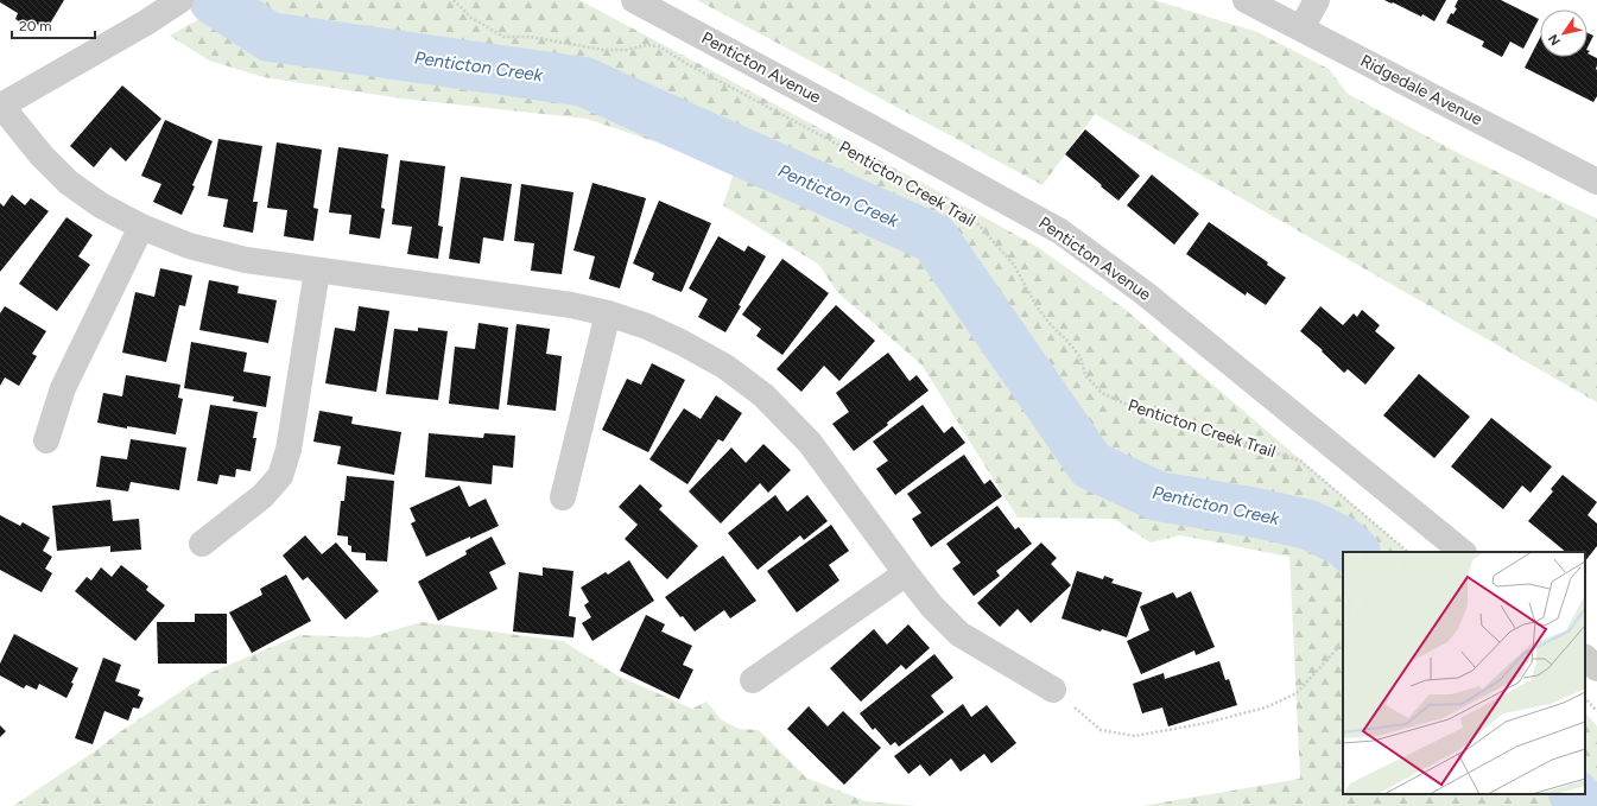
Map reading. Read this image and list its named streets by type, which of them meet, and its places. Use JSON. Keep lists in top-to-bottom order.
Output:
{
  "streets": {
    "street": ["Penticton Avenue", "Ridgedale Avenue"],
    "path": ["Penticton Creek Trail"]
  },
  "water": ["Penticton Creek"],
  "scale_bar": "20 m",
  "north": "bottom left"
}
